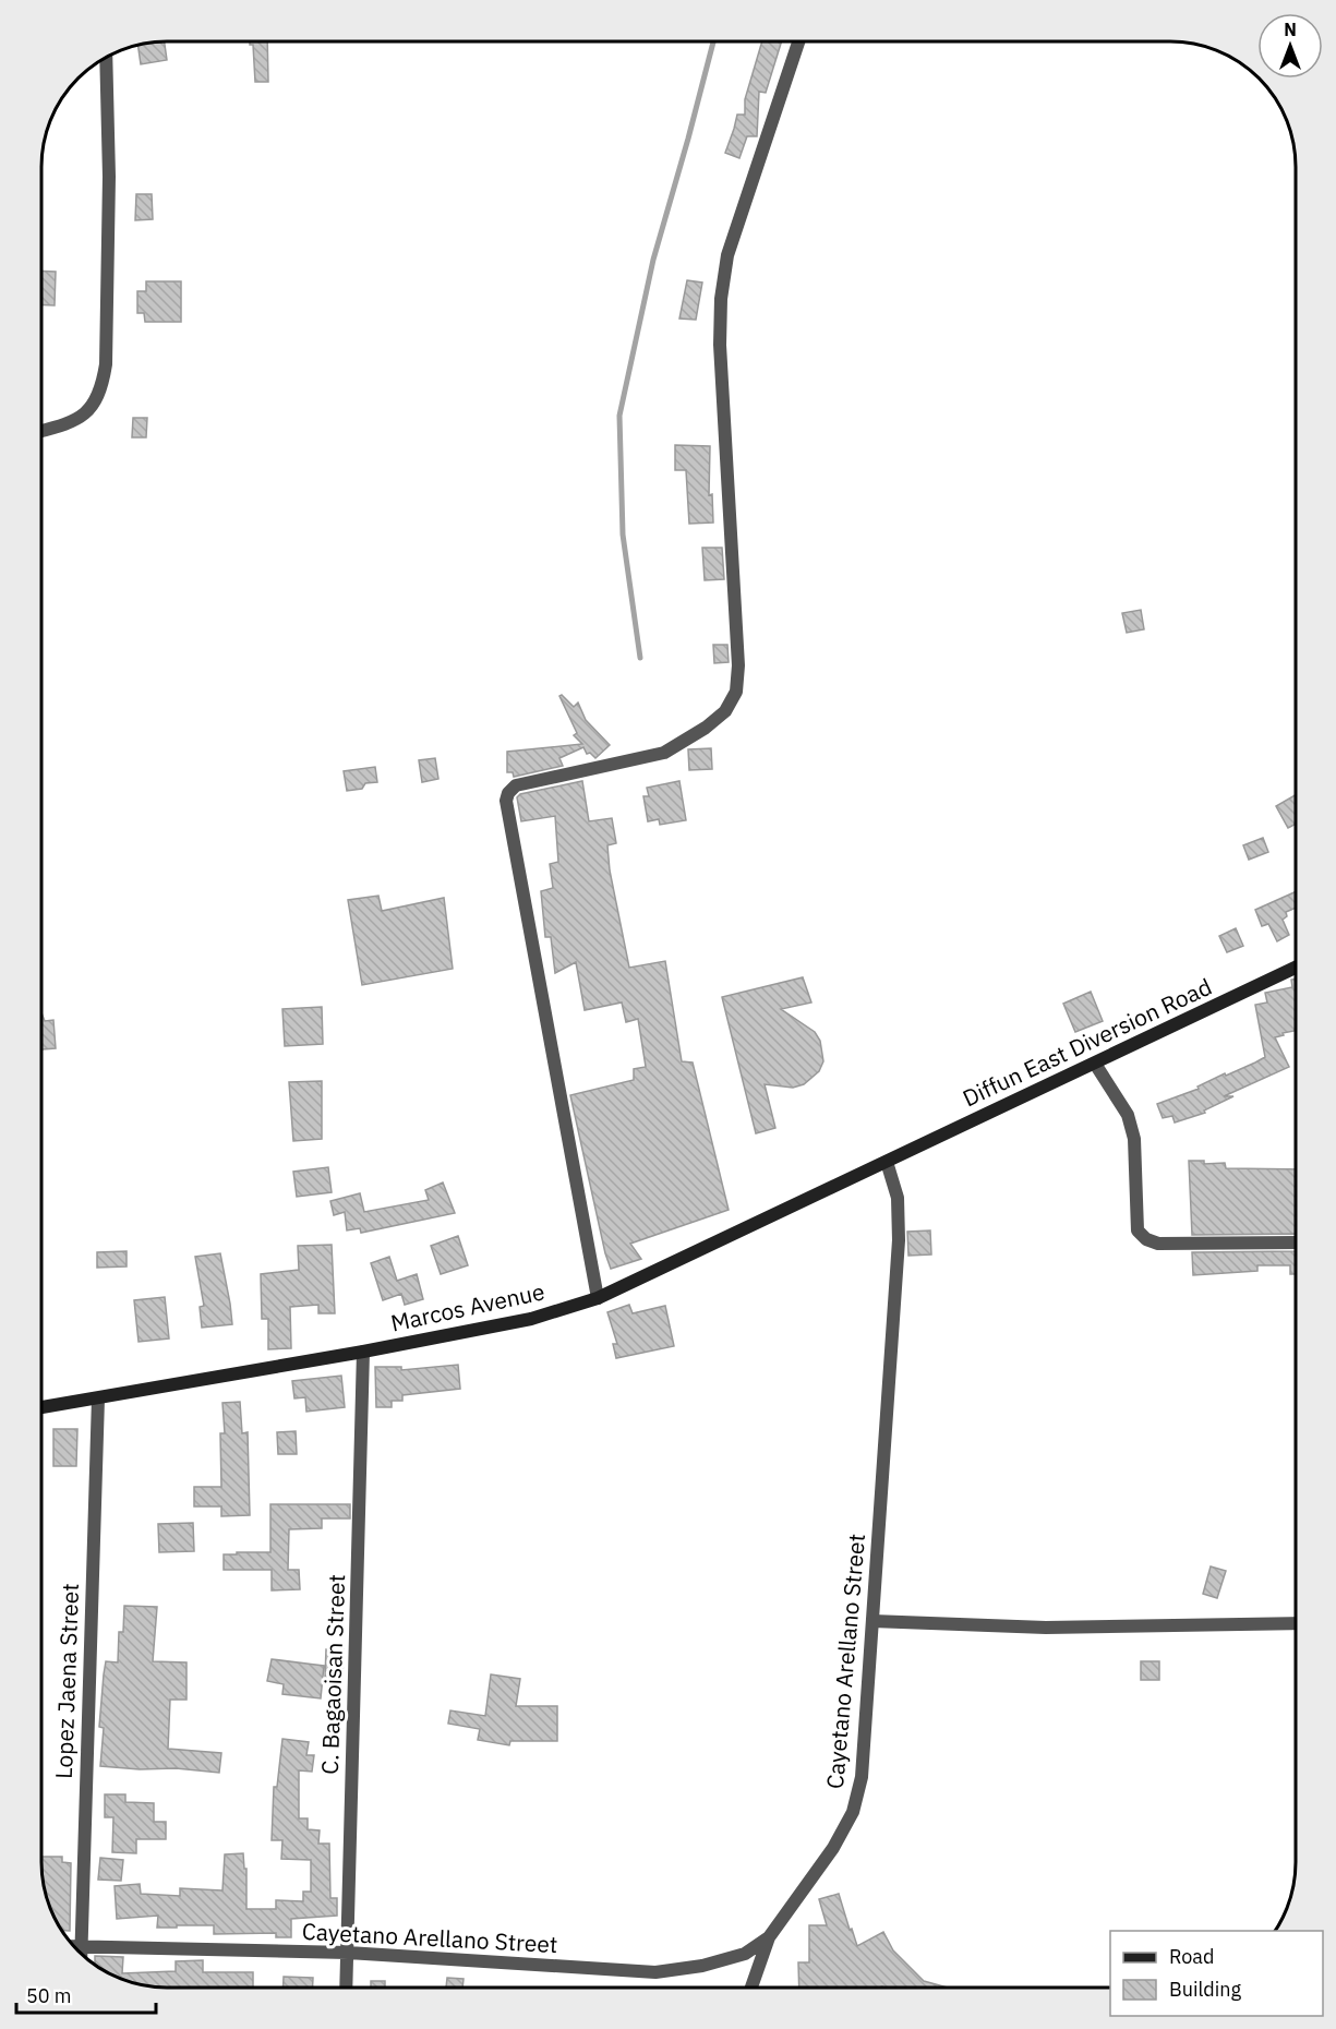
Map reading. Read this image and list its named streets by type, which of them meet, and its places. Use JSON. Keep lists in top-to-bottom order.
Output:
{
  "streets": {
    "main road": ["Diffun East Diversion Road", "Marcos Avenue"],
    "street": ["Cayetano Arellano Street", "C. Bagaoisan Street", "Lopez Jaena Street"]
  },
  "crossings": [
    ["Diffun East Diversion Road", "Marcos Avenue"],
    ["Diffun East Diversion Road", "Cayetano Arellano Street"],
    ["Marcos Avenue", "Cayetano Arellano Street"],
    ["Marcos Avenue", "C. Bagaoisan Street"],
    ["Marcos Avenue", "Lopez Jaena Street"],
    ["Cayetano Arellano Street", "C. Bagaoisan Street"],
    ["Cayetano Arellano Street", "Lopez Jaena Street"]
  ],
  "legend": ["Road", "Building"],
  "scale_bar": "50 m",
  "north": "top"
}
